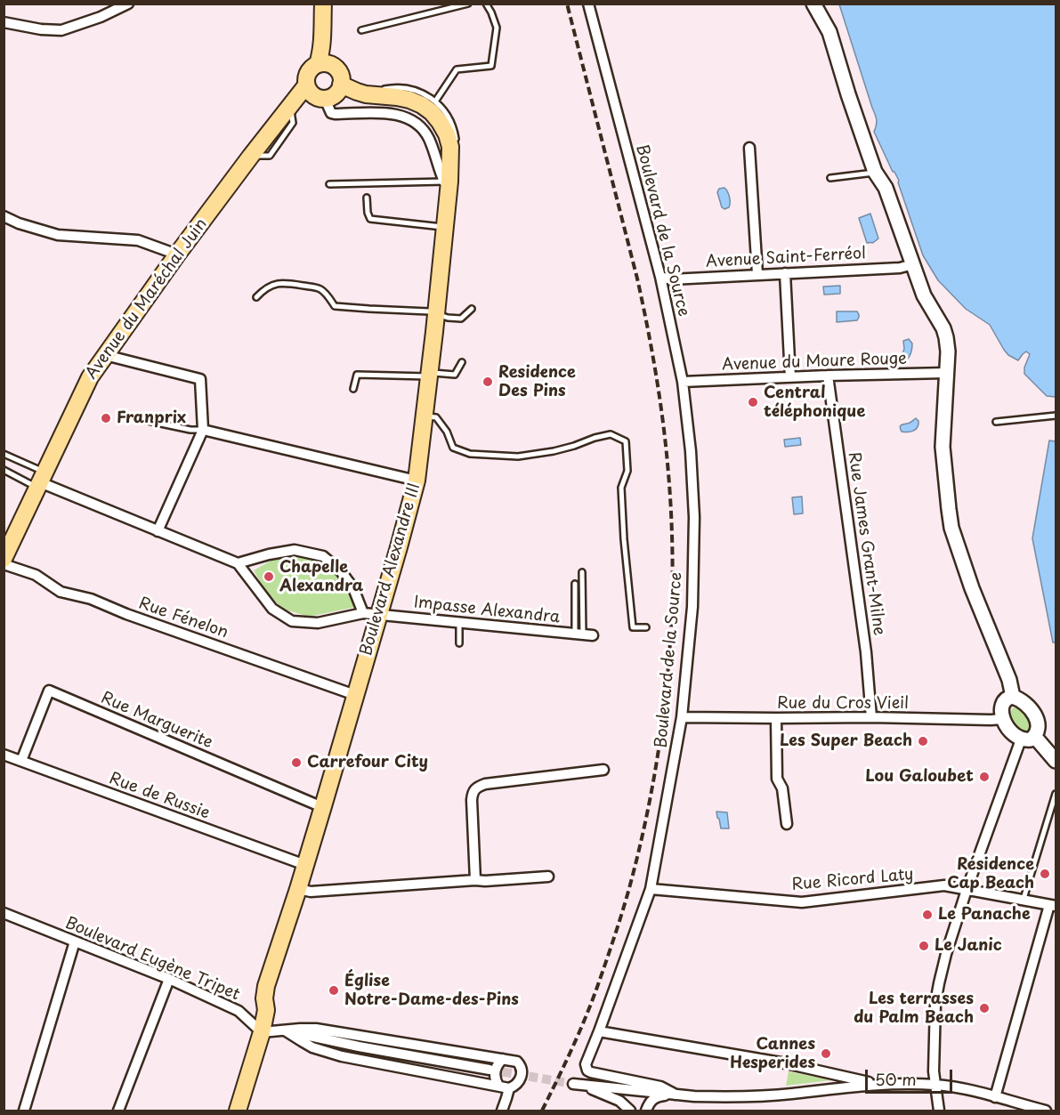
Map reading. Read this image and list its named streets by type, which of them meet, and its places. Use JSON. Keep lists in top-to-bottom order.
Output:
{
  "streets": {
    "main road": ["Avenue du Maréchal Juin", "Boulevard Alexandre III"],
    "street": [
      "Boulevard de la Source",
      "Avenue Saint-Ferréol",
      "Avenue du Moure Rouge",
      "Rue James Grant-Milne",
      "Impasse Alexandra",
      "Rue Fénelon",
      "Rue du Cros Vieil",
      "Rue Marguerite",
      "Rue de Russie",
      "Rue Ricord Laty",
      "Boulevard Eugène Tripet"
    ]
  },
  "crossings": [
    ["Boulevard de la Source", "Avenue Saint-Ferréol"],
    ["Boulevard de la Source", "Avenue du Moure Rouge"],
    ["Boulevard de la Source", "Rue du Cros Vieil"],
    ["Boulevard de la Source", "Rue Ricord Laty"],
    ["Avenue du Maréchal Juin", "Boulevard Alexandre III"],
    ["Avenue du Moure Rouge", "Rue James Grant-Milne"],
    ["Rue James Grant-Milne", "Rue du Cros Vieil"],
    ["Boulevard Alexandre III", "Impasse Alexandra"],
    ["Boulevard Alexandre III", "Rue Fénelon"],
    ["Boulevard Alexandre III", "Rue Marguerite"],
    ["Boulevard Alexandre III", "Rue de Russie"],
    ["Boulevard Alexandre III", "Boulevard Eugène Tripet"],
    ["Rue Marguerite", "Rue de Russie"]
  ],
  "places": [
    "Residence Des Pins",
    "Central téléphonique",
    "Franprix",
    "Chapelle Alexandra",
    "Les Super Beach",
    "Carrefour City",
    "Lou Galoubet",
    "Résidence Cap Beach",
    "Le Panache",
    "Le Janic",
    "Église Notre-Dame-des-Pins",
    "Les terrasses du Palm Beach",
    "Cannes Hesperides"
  ],
  "scale_bar": "50 m"
}
